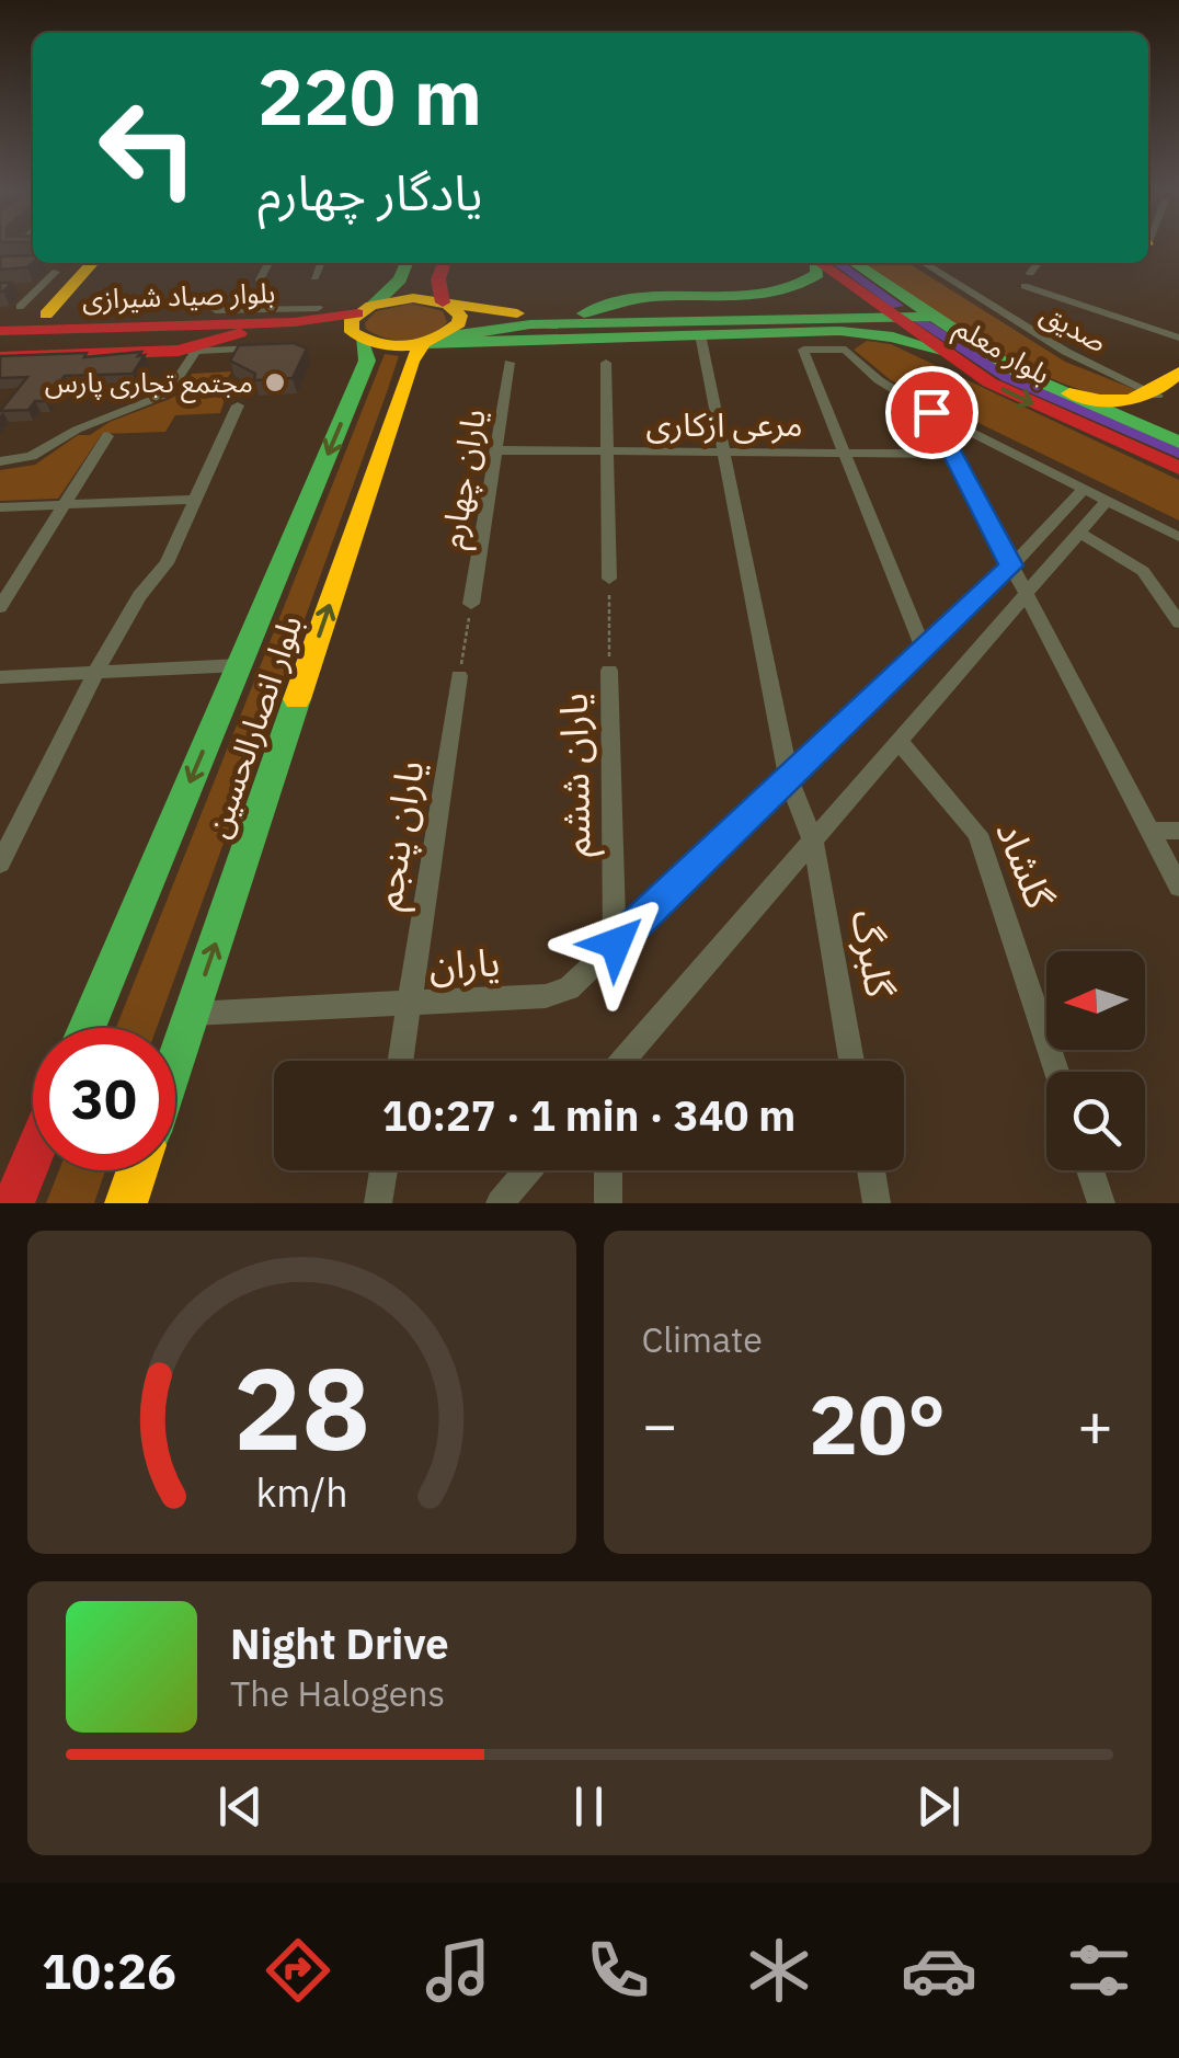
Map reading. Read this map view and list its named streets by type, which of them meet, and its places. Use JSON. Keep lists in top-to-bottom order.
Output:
{
  "streets": {
    "main road": ["بلوار صیاد شیرازی", "بلوار معلم", "بلوار انصارالحسین"],
    "street": [
      "صدیق",
      "مرعی ازکاری",
      "یاران چهارم",
      "یاران ششم",
      "یاران پنجم",
      "گلشاد",
      "گلبرگ",
      "یاران"
    ]
  },
  "crossings": [
    ["بلوار صیاد شیرازی", "بلوار انصارالحسین"],
    ["مرعی ازکاری", "یاران چهارم"],
    ["بلوار انصارالحسین", "یاران"],
    ["یاران ششم", "یاران"],
    ["یاران پنجم", "یاران"]
  ],
  "places": ["مجتمع تجاری پارس"],
  "north": "left",
  "page": {
    "turn": ["220 m", "یادگار چهارم"],
    "limit": "30",
    "trip": "10:27 · 1 min · 340 m",
    "tile": "Climate",
    "heat": ["−", "20°", "+"],
    "song": ["Night Drive", "The Halogens"],
    "tabs": "10:26",
    "gauge": ["28", "km/h"]
  }
}
